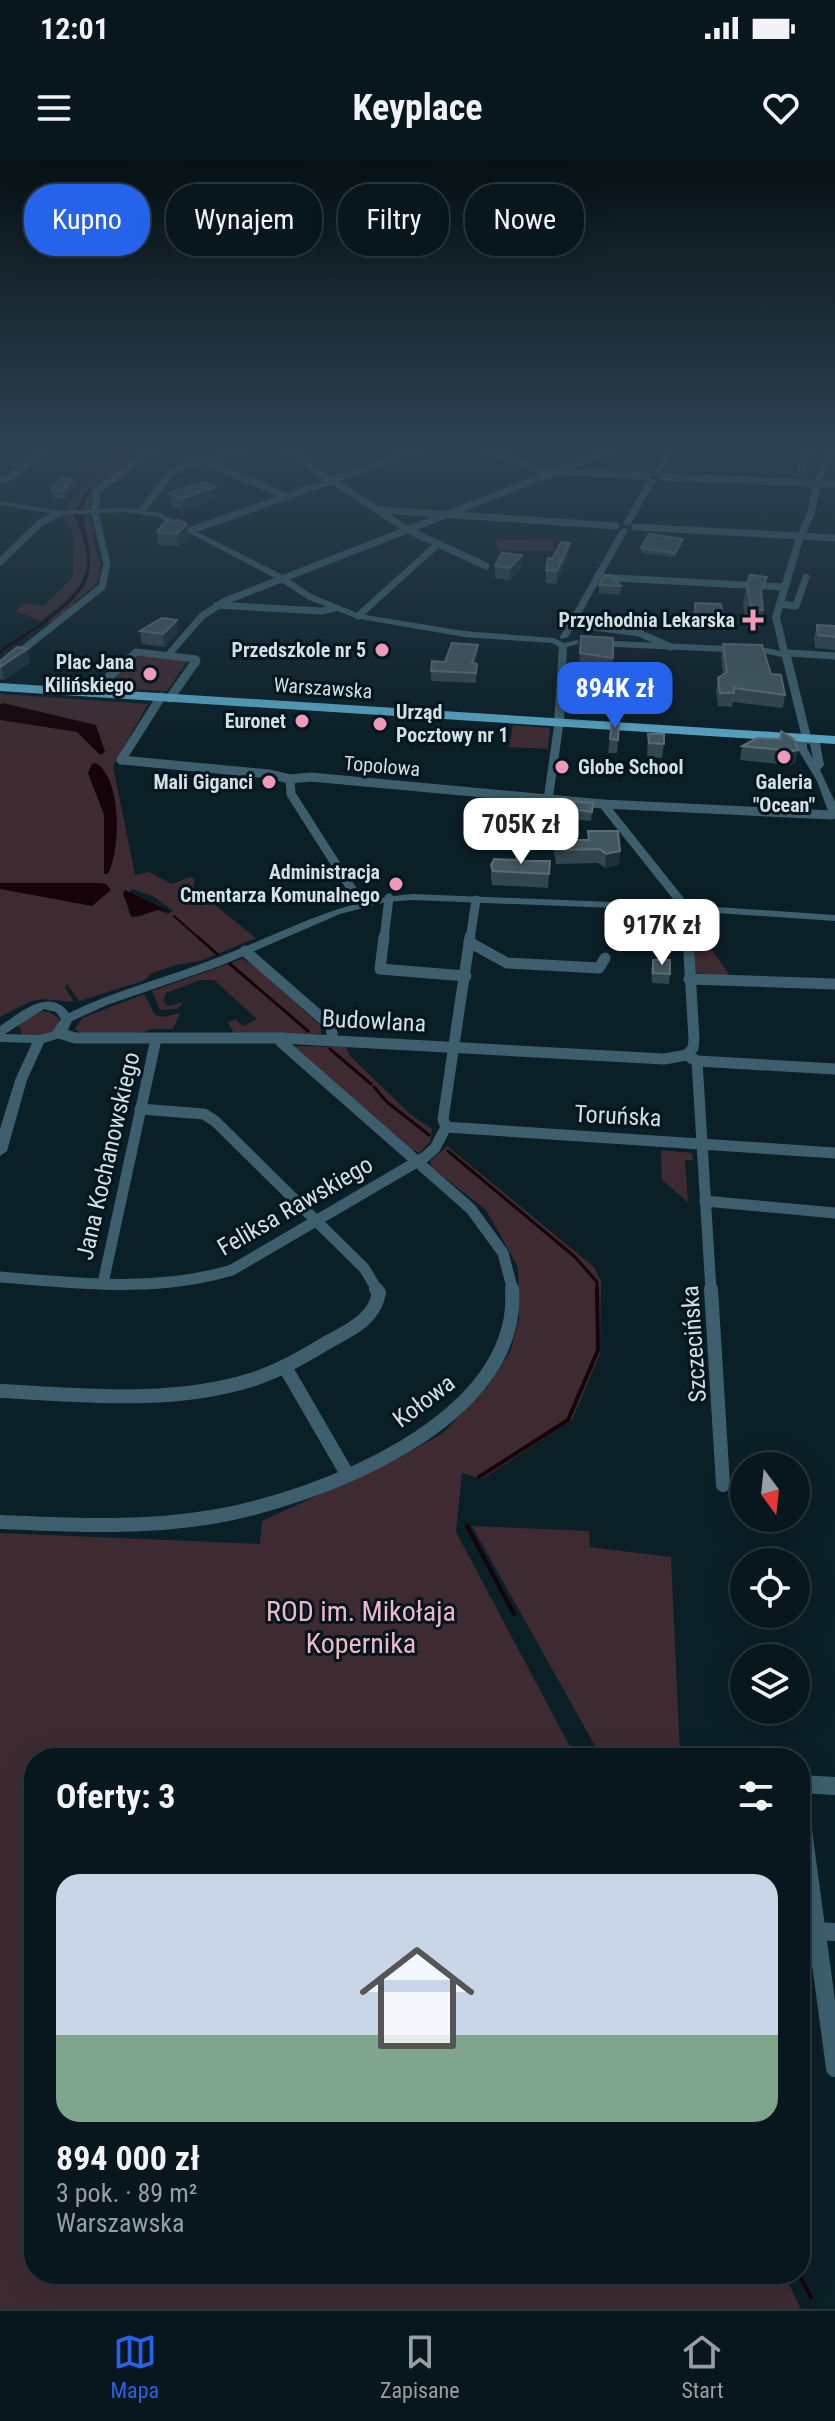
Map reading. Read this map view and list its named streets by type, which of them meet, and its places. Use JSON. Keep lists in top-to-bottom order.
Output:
{
  "streets": {
    "main road": ["Warszawska"],
    "street": [
      "Topolowa",
      "Budowlana",
      "Toruńska",
      "Jana Kochanowskiego",
      "Feliksa Rawskiego",
      "Szczecińska",
      "Kołowa"
    ]
  },
  "crossings": [
    ["Warszawska", "Topolowa"],
    ["Budowlana", "Jana Kochanowskiego"],
    ["Budowlana", "Szczecińska"],
    ["Budowlana", "Kołowa"],
    ["Toruńska", "Szczecińska"],
    ["Jana Kochanowskiego", "Feliksa Rawskiego"],
    ["Feliksa Rawskiego", "Kołowa"]
  ],
  "parks": ["ROD im. Mikołaja Kopernika"],
  "places": {
    "health": ["Przychodnia Lekarska"],
    "other": [
      "Przedszkole nr 5",
      "Plac Jana Kilińskiego",
      "Euronet",
      "Urząd Pocztowy nr 1",
      "Galeria \"Ocean\"",
      "Globe School",
      "Mali Giganci",
      "Administracja Cmentarza Komunalnego"
    ]
  },
  "north": "bottom",
  "page": {
    "status": "12:01",
    "header": "Keyplace",
    "chip": [
      "Kupno",
      "Wynajem",
      "Filtry",
      "Nowe"
    ],
    "price": ["894K zł", "705K zł", "917K zł"],
    "heading": "Oferty: 3",
    "list": [
      {
        "name": "894 000 zł",
        "note": "3 pok. · 89 m² · Warszawska"
      }
    ],
    "tabs": ["Mapa", "Zapisane", "Start"]
  }
}
